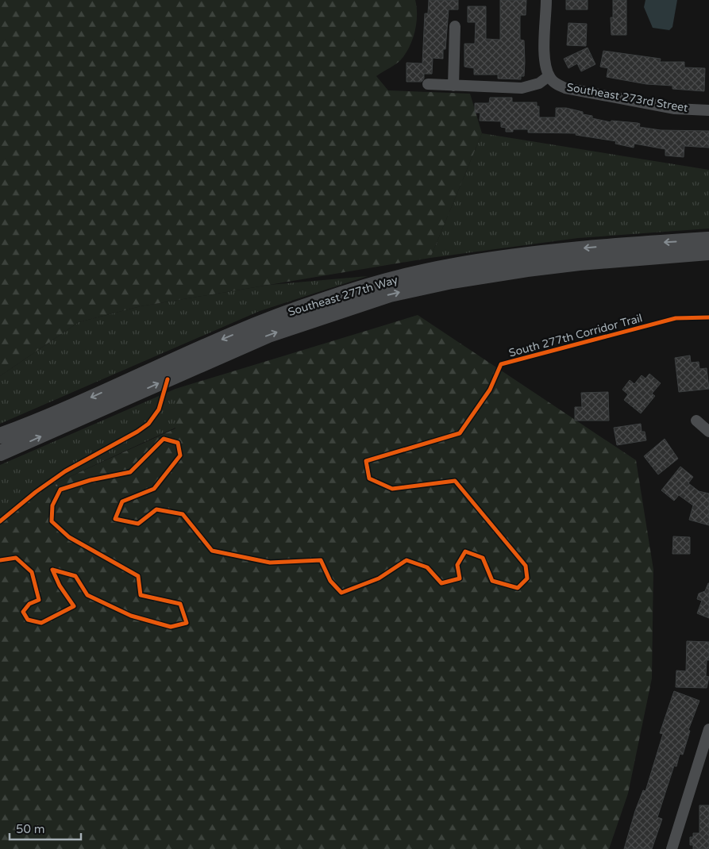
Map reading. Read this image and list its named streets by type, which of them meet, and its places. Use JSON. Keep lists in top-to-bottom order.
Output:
{
  "streets": {
    "main road": ["Southeast 277th Way"],
    "street": ["Southeast 273rd Street"],
    "cycle path": ["South 277th Corridor Trail"]
  },
  "scale_bar": "50 m"
}
